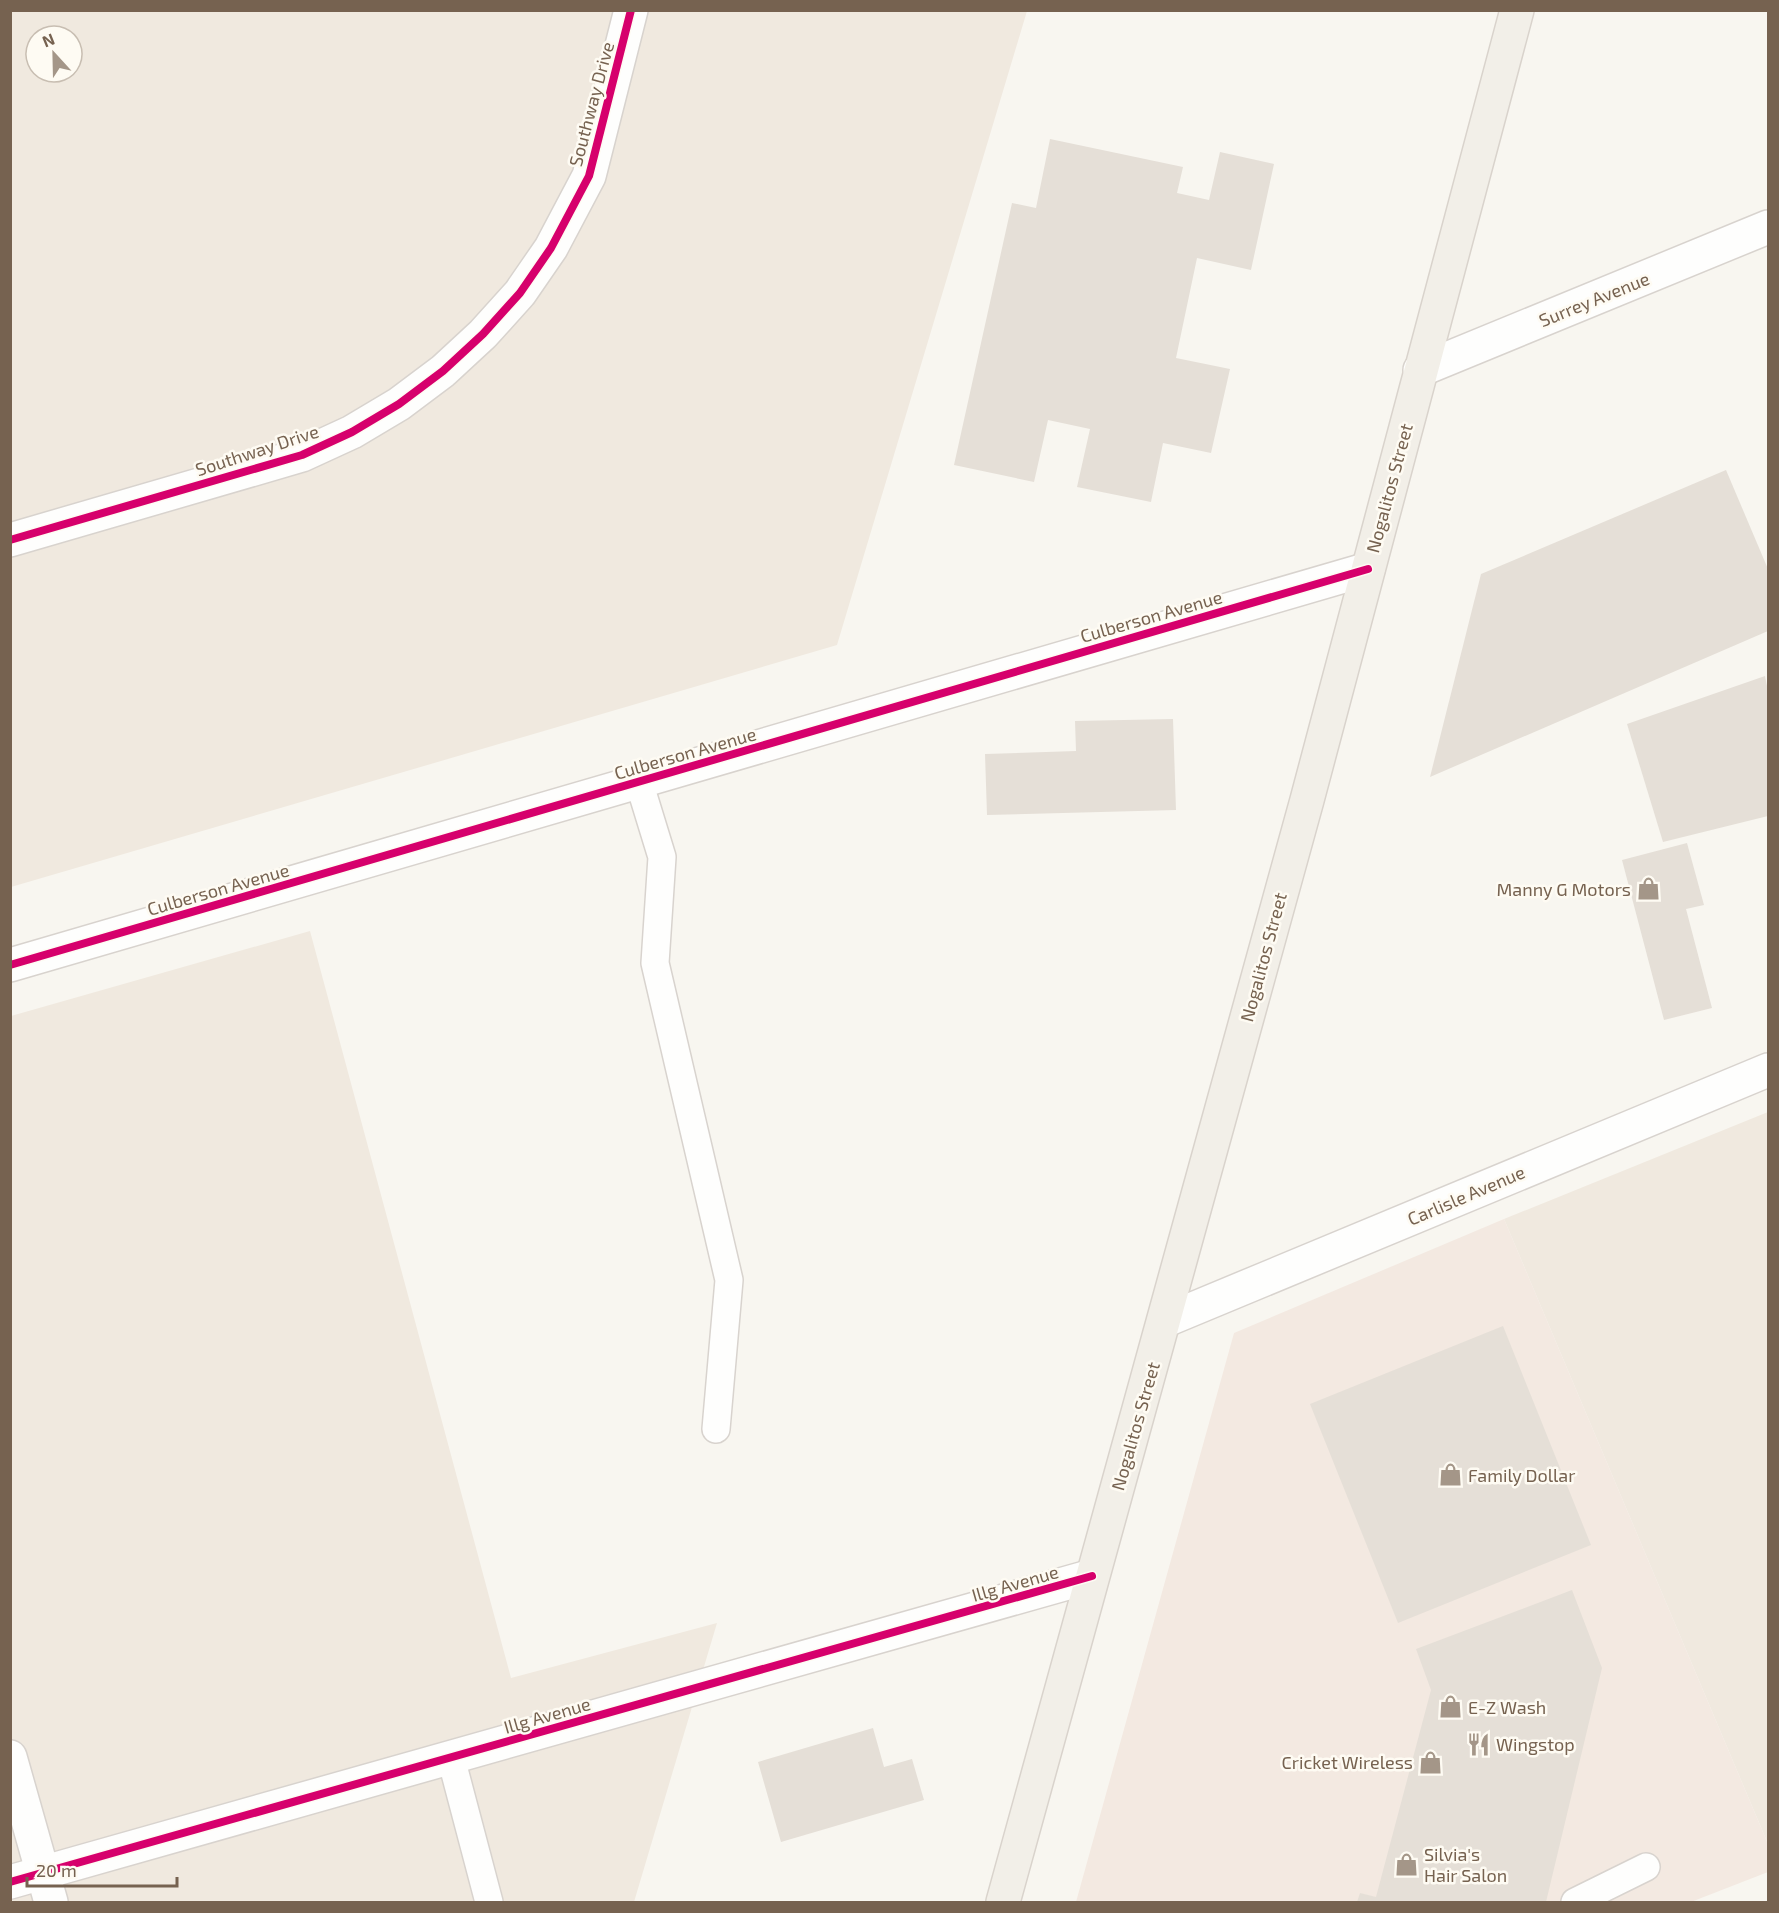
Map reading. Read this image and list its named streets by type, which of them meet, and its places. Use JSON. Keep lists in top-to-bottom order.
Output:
{
  "streets": {
    "main road": ["Nogalitos Street"],
    "street": [
      "Southway Drive",
      "Surrey Avenue",
      "Culberson Avenue",
      "Carlisle Avenue",
      "Illg Avenue"
    ]
  },
  "crossings": [
    ["Surrey Avenue", "Nogalitos Street"],
    ["Nogalitos Street", "Culberson Avenue"],
    ["Nogalitos Street", "Carlisle Avenue"],
    ["Nogalitos Street", "Illg Avenue"]
  ],
  "places": {
    "shop": [
      "Manny G Motors",
      "Family Dollar",
      "E-Z Wash",
      "Cricket Wireless",
      "Silvia's Hair Salon"
    ],
    "restaurant": ["Wingstop"]
  },
  "scale_bar": "20 m",
  "north": "top"
}
